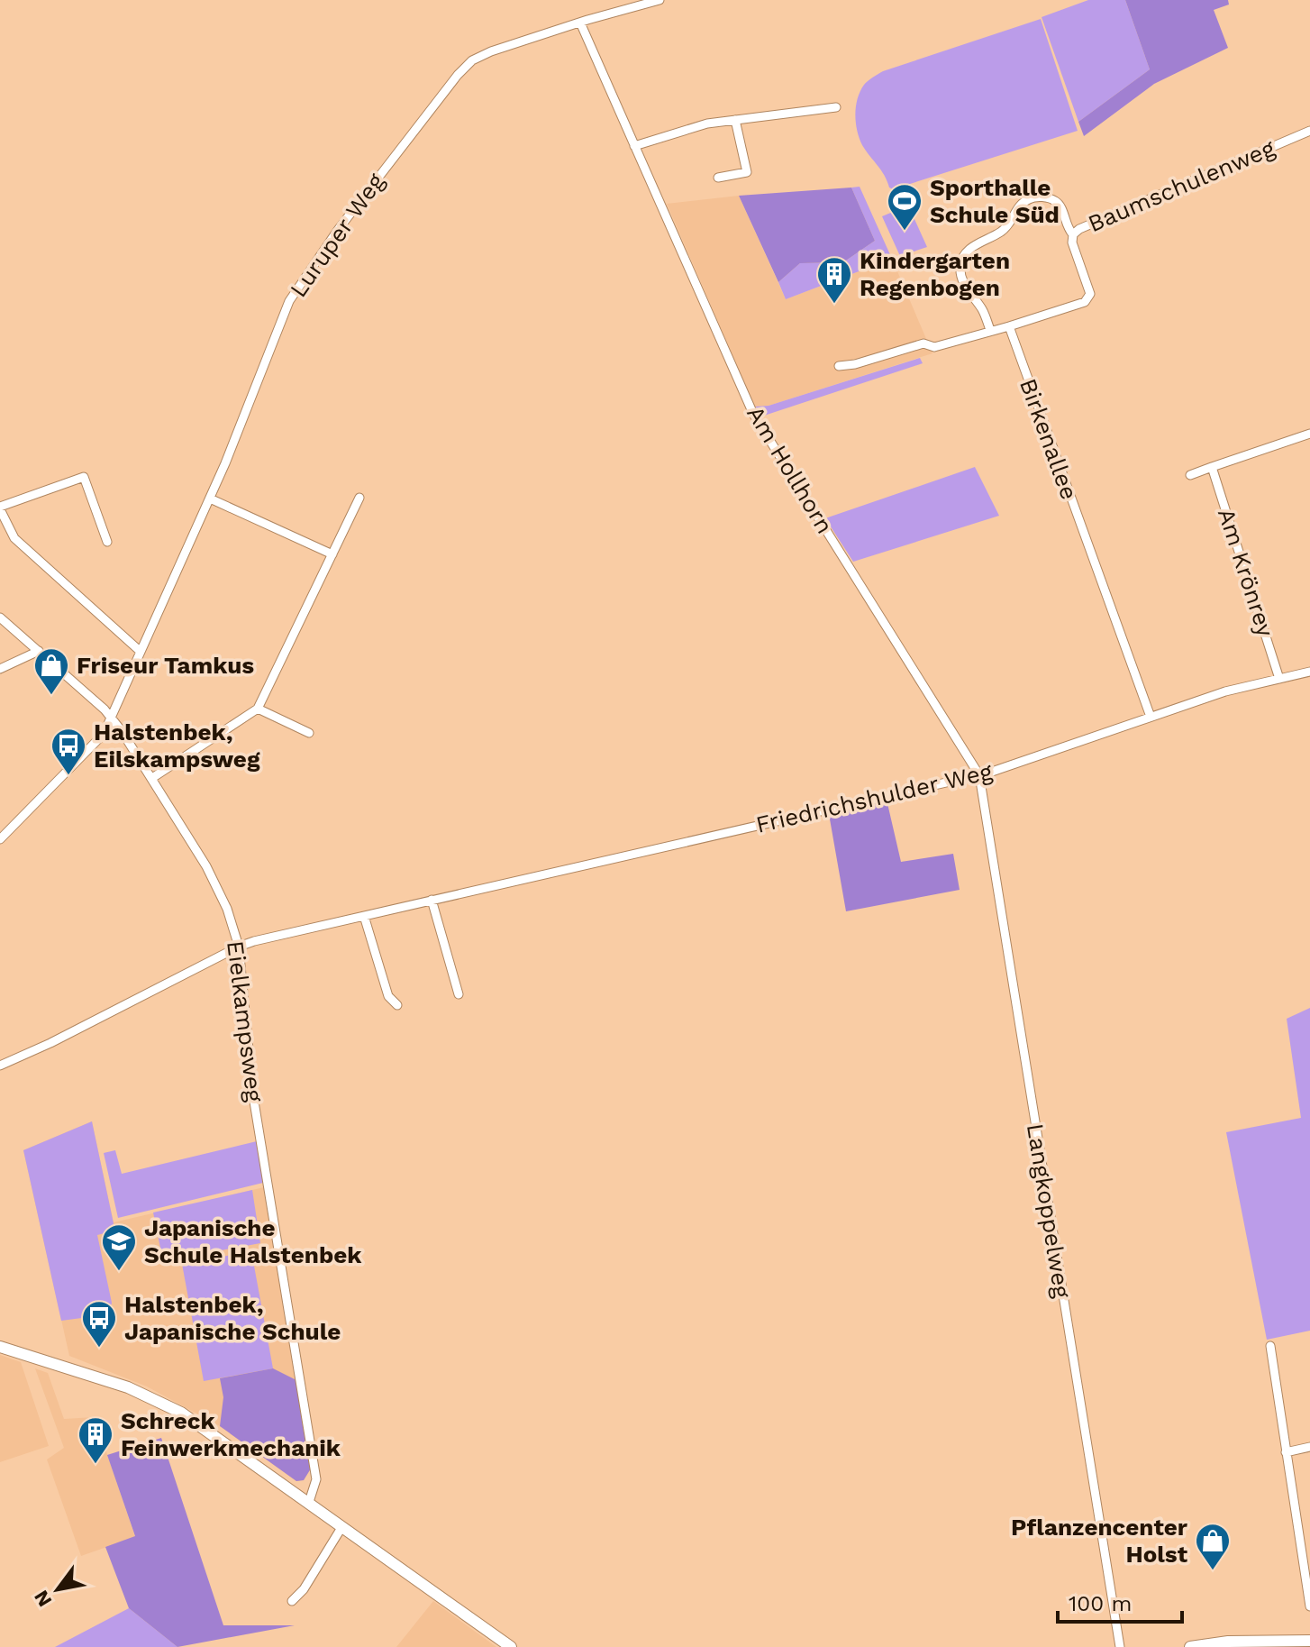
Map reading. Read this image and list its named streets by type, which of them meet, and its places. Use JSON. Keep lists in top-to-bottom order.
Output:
{
  "streets": {
    "street": [
      "Baumschulenweg",
      "Luruper Weg",
      "Birkenallee",
      "Am Hollhorn",
      "Am Krönrey",
      "Friedrichshulder Weg",
      "Eielkampsweg",
      "Langkoppelweg"
    ]
  },
  "crossings": [
    ["Baumschulenweg", "Birkenallee"],
    ["Luruper Weg", "Am Hollhorn"],
    ["Luruper Weg", "Eielkampsweg"],
    ["Birkenallee", "Friedrichshulder Weg"],
    ["Am Hollhorn", "Friedrichshulder Weg"],
    ["Am Hollhorn", "Langkoppelweg"],
    ["Am Krönrey", "Friedrichshulder Weg"],
    ["Friedrichshulder Weg", "Eielkampsweg"],
    ["Friedrichshulder Weg", "Langkoppelweg"]
  ],
  "places": {
    "sports": ["Sporthalle Schule Süd"],
    "building": ["Kindergarten Regenbogen", "Schreck Feinwerkmechanik"],
    "shop": ["Friseur Tamkus", "Pflanzencenter Holst"],
    "bus stop": ["Halstenbek, Eilskampsweg", "Halstenbek, Japanische Schule"],
    "school or university": ["Japanische Schule Halstenbek"]
  },
  "scale_bar": "100 m",
  "north": "bottom left"
}
